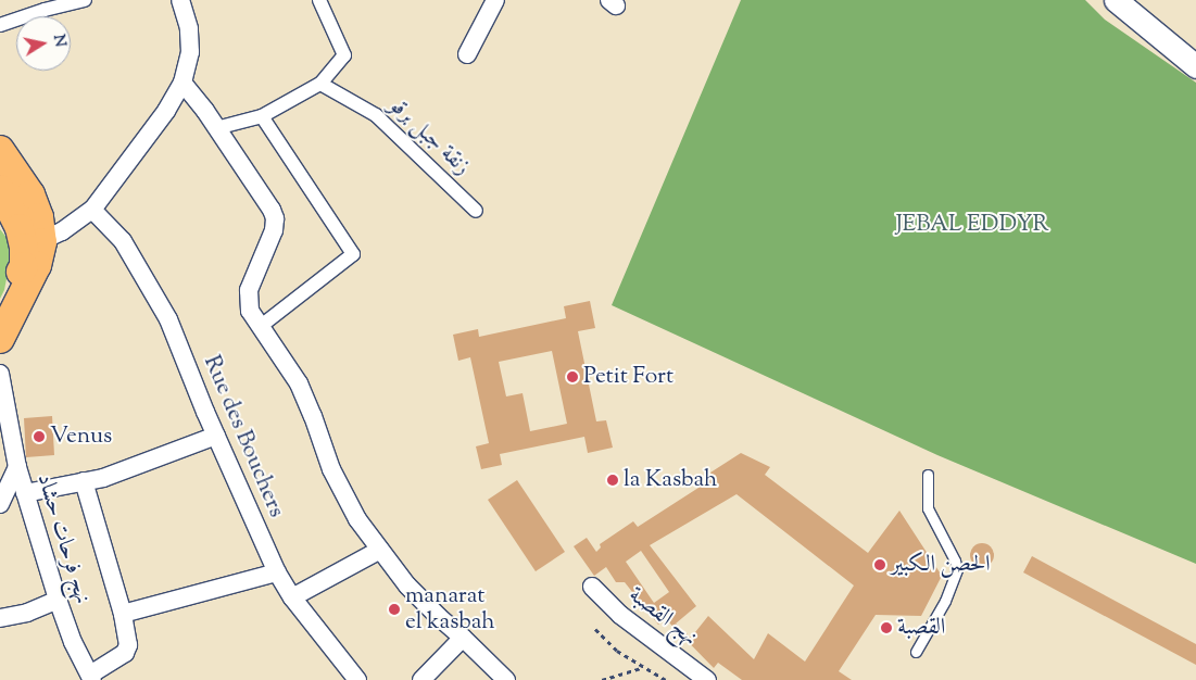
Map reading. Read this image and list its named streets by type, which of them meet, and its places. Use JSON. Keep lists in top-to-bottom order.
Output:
{
  "streets": {
    "street": [
      "زنقة جبل برقو",
      "Rue des Bouchers",
      "نهج فرحات حشاد",
      "نهج القصبة"
    ]
  },
  "parks": ["JEBAL EDDYR"],
  "places": [
    "Petit Fort",
    "Venus",
    "la Kasbah",
    "الحصن الكبير",
    "manarat el kasbah",
    "القصبة"
  ],
  "north": "right"
}
